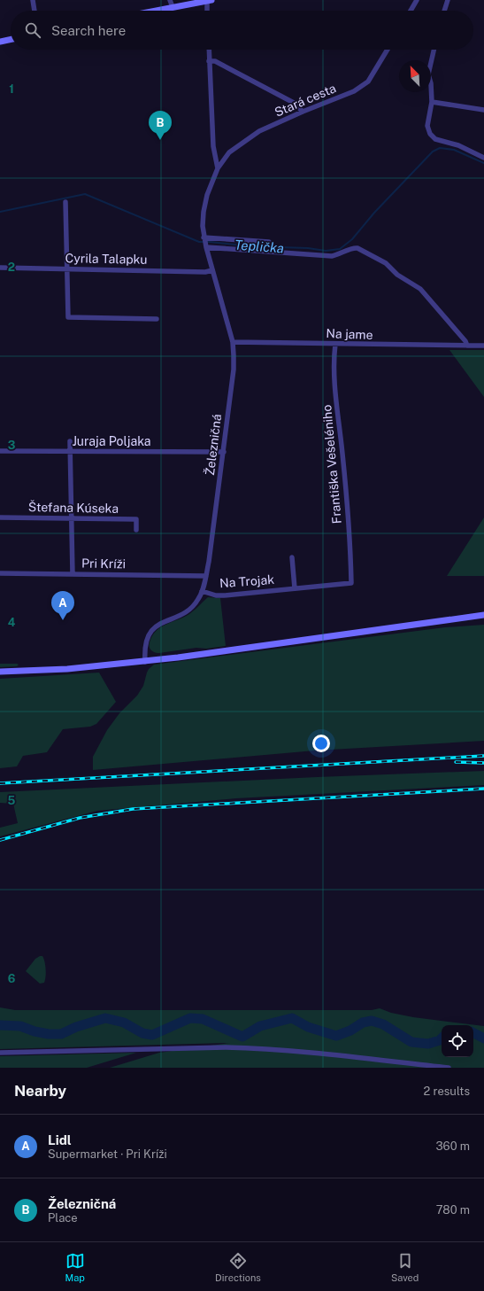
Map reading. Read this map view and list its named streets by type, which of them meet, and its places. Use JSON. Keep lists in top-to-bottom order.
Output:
{
  "streets": {
    "street": [
      "Stará cesta",
      "Cyrila Talapku",
      "Na jame",
      "Juraja Poljaka",
      "Železničná",
      "Františka Vešeléniho",
      "Štefana Kúseka",
      "Pri Kríži",
      "Na Trojak"
    ]
  },
  "crossings": [
    ["Stará cesta", "Železničná"],
    ["Cyrila Talapku", "Železničná"],
    ["Na jame", "Železničná"],
    ["Na jame", "Františka Vešeléniho"],
    ["Juraja Poljaka", "Železničná"],
    ["Železničná", "Pri Kríži"],
    ["Železničná", "Na Trojak"],
    ["Františka Vešeléniho", "Na Trojak"]
  ],
  "water": ["Teplička"],
  "north": "top left",
  "page": {
    "search": "Search here",
    "pins": ["B", "A"],
    "heading": ["Nearby", "2 results"],
    "list": [
      {
        "mark": "A",
        "name": "Lidl",
        "note": "Supermarket · Pri Kríži",
        "value": "360 m"
      },
      {
        "mark": "B",
        "name": "Železničná",
        "note": "Place",
        "value": "780 m"
      }
    ],
    "nav": ["Map", "Directions", "Saved"]
  },
  "grid": {
    "rows": [
      "1",
      "2",
      "3",
      "4",
      "5",
      "6"
    ]
  }
}
